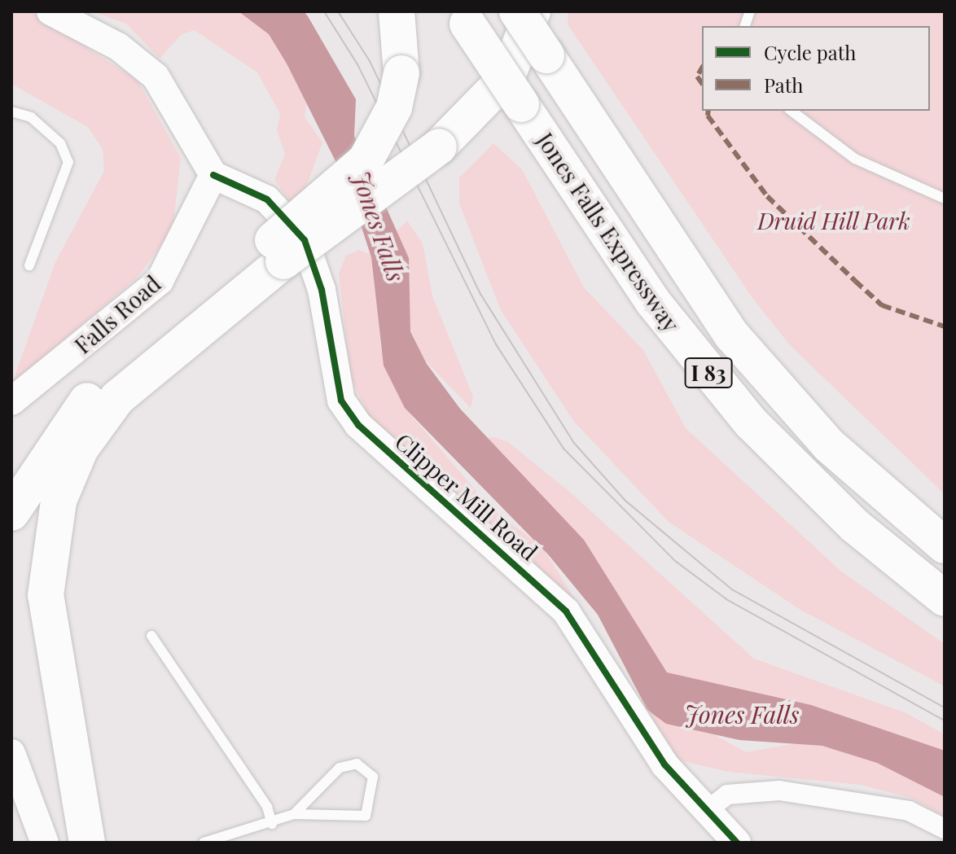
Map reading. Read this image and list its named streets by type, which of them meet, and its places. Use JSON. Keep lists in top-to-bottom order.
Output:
{
  "streets": {
    "highway": ["Jones Falls Expressway", "I 83"],
    "street": ["Falls Road", "Clipper Mill Road"]
  },
  "crossings": [
    ["Falls Road", "Clipper Mill Road"]
  ],
  "water": ["Jones Falls"],
  "parks": ["Druid Hill Park"],
  "legend": ["Cycle path", "Path"]
}
